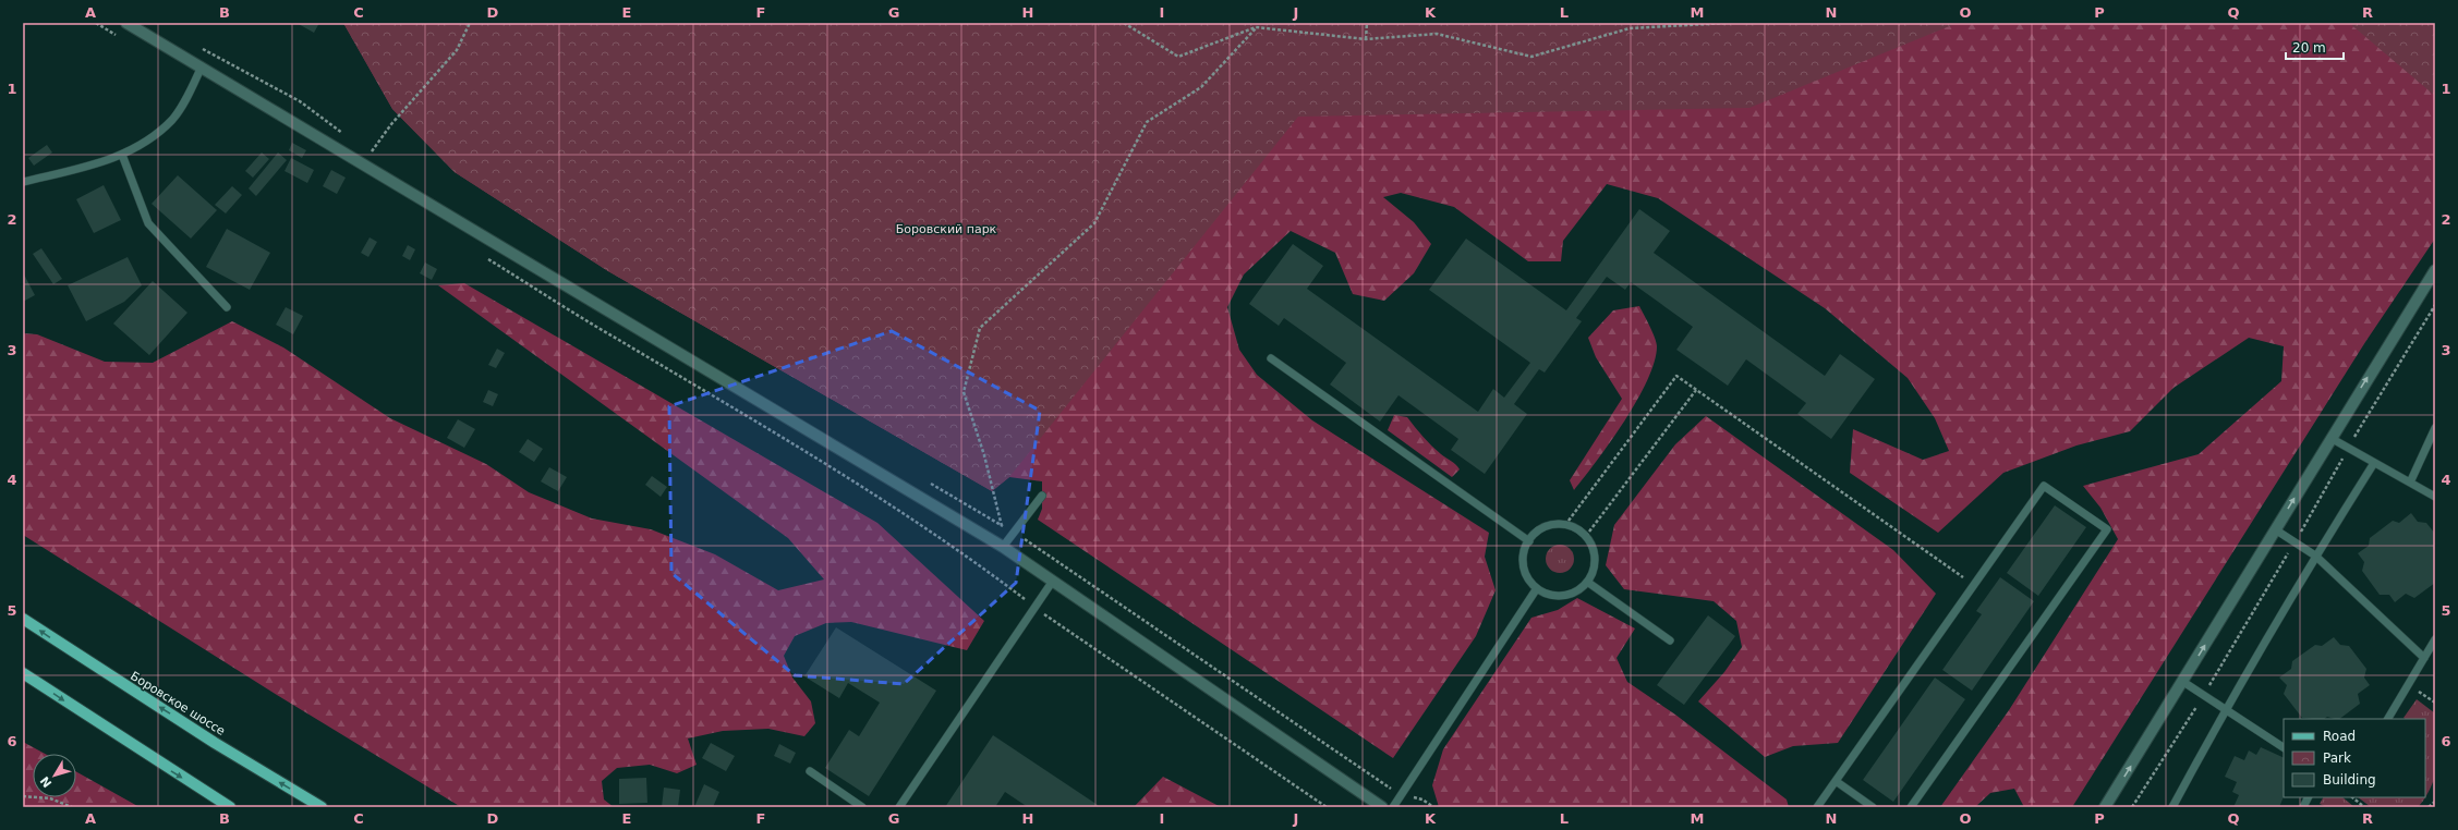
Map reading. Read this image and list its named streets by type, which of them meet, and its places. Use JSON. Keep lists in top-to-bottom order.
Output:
{
  "streets": {
    "main road": ["Боровское шоссе"]
  },
  "parks": ["Боровский парк"],
  "legend": ["Road", "Park", "Building"],
  "scale_bar": "20 m",
  "north": "bottom left",
  "grid": {
    "columns": [
      "A",
      "B",
      "C",
      "D",
      "E",
      "F",
      "G",
      "H",
      "I",
      "J",
      "K",
      "L",
      "M",
      "N",
      "O",
      "P",
      "Q",
      "R"
    ],
    "rows": [
      "1",
      "2",
      "3",
      "4",
      "5",
      "6"
    ]
  }
}
